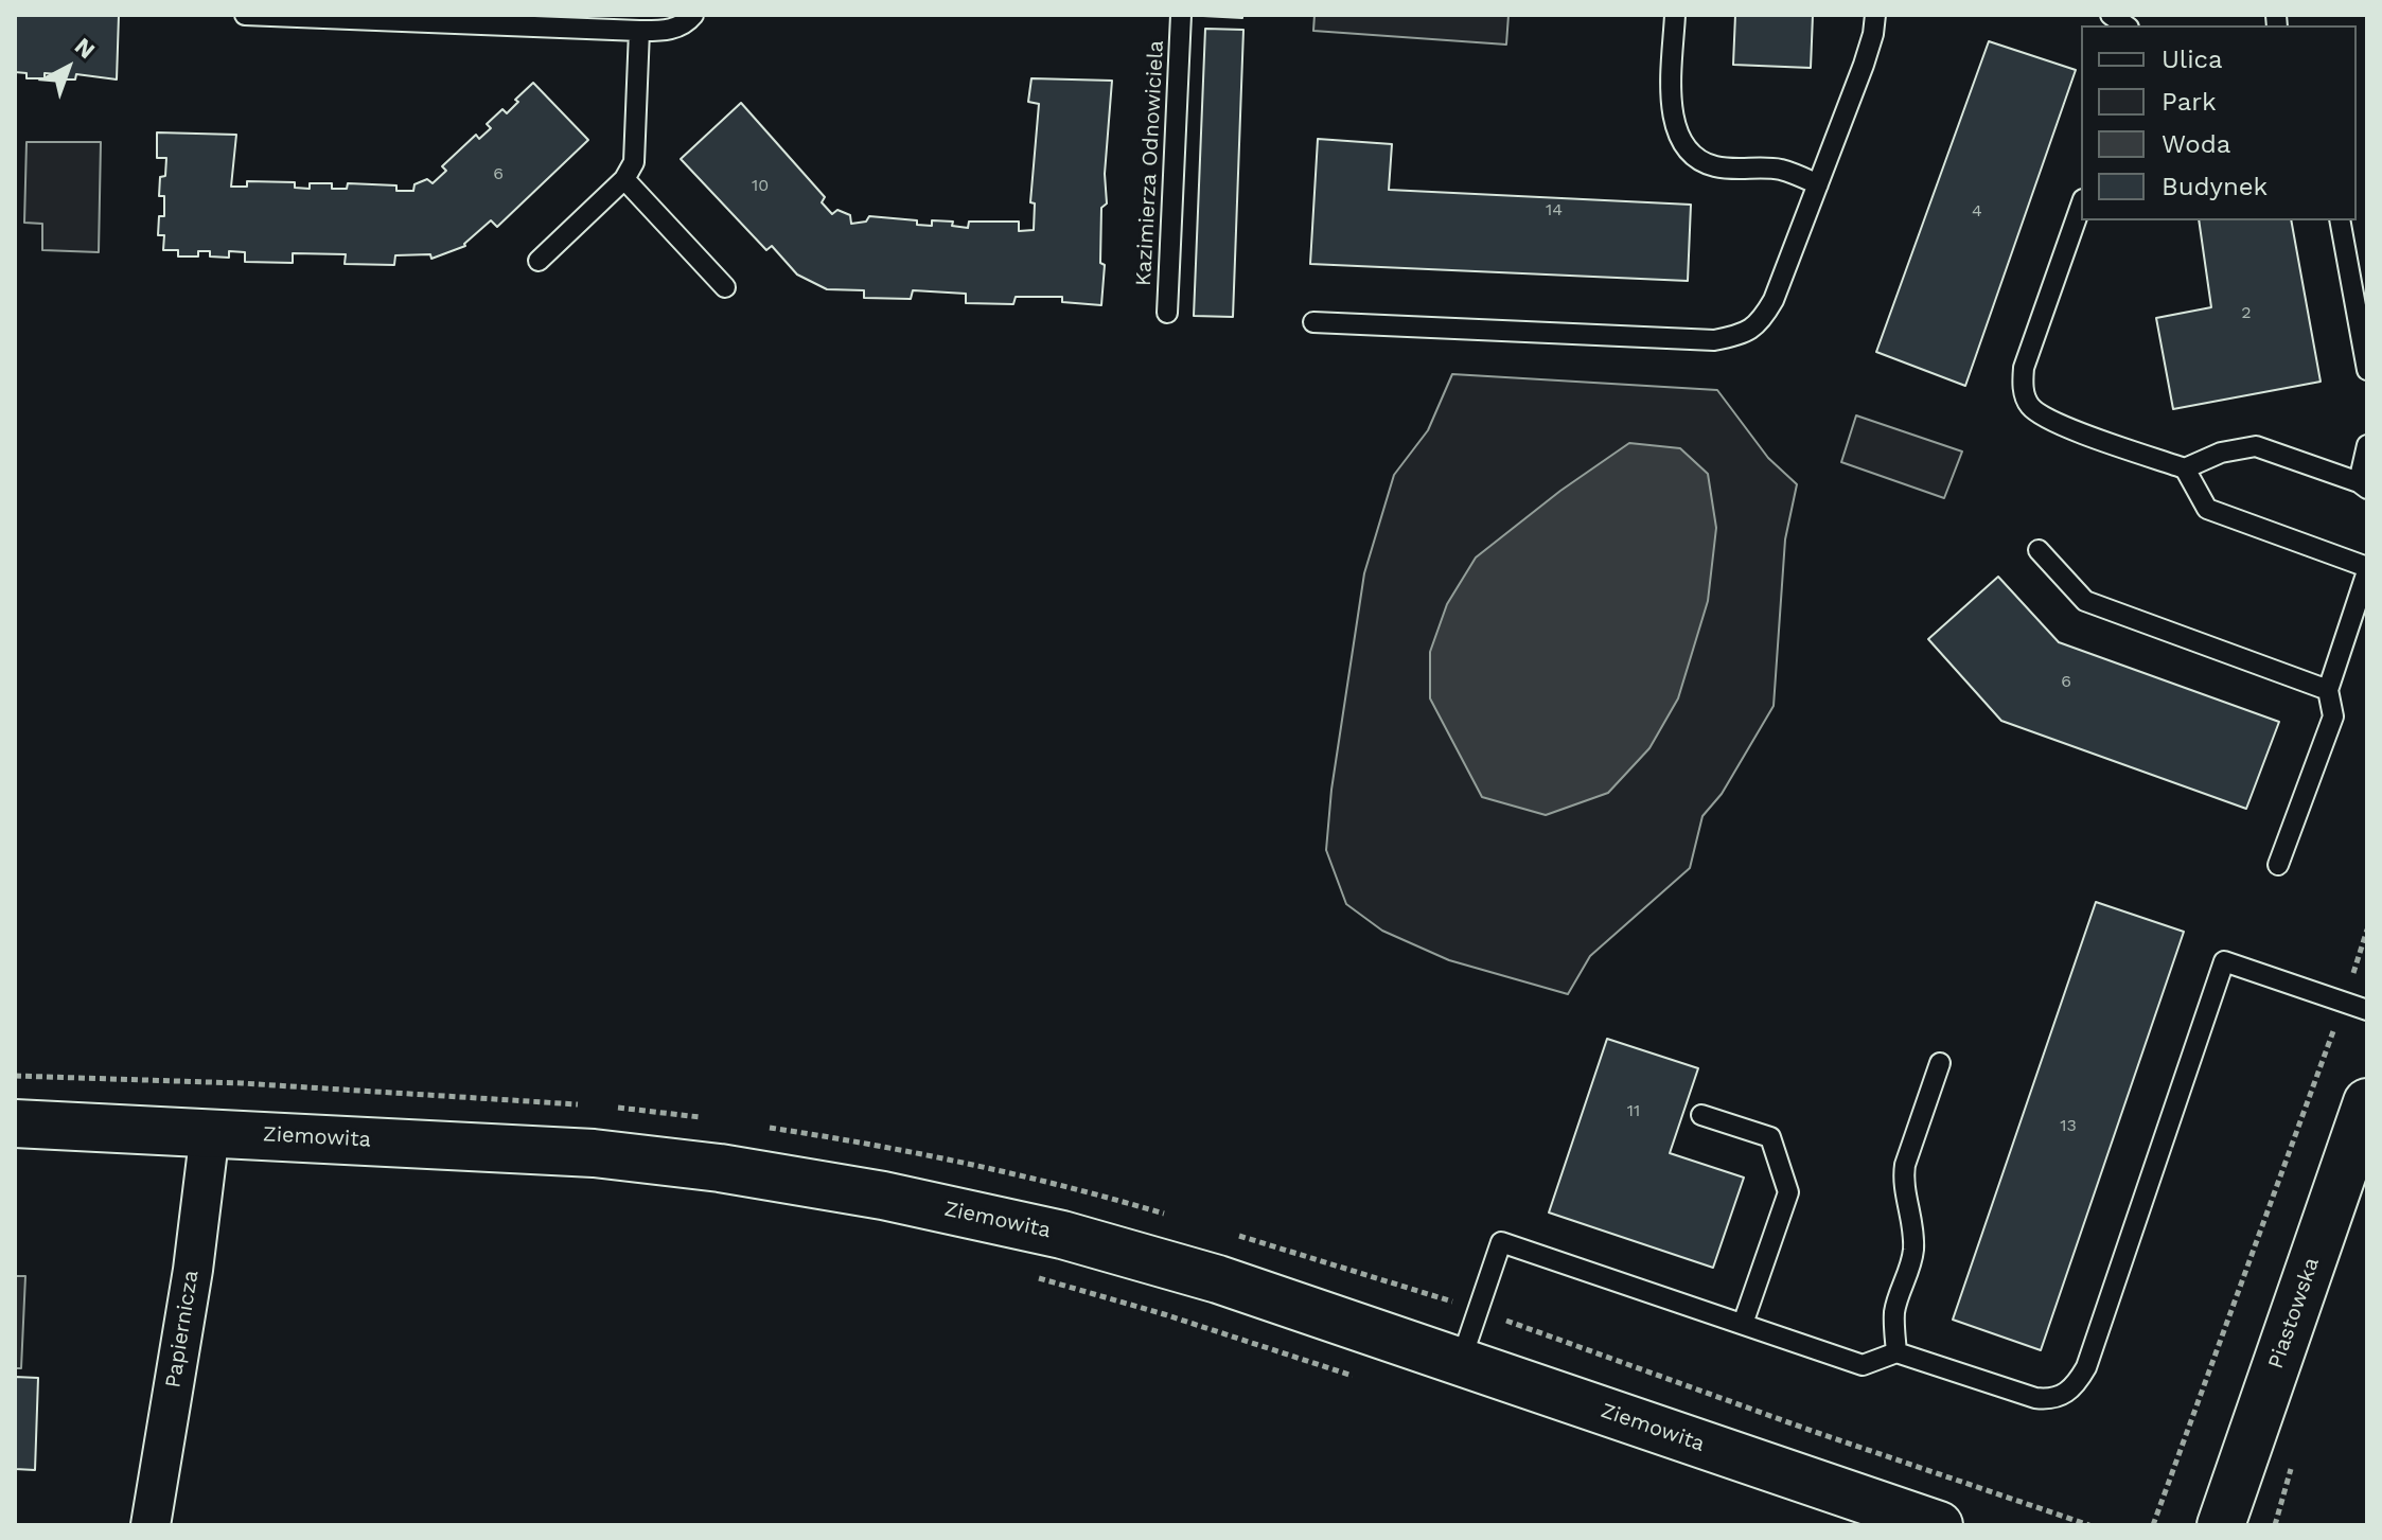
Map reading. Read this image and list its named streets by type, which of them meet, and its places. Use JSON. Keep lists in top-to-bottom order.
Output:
{
  "streets": {
    "street": ["Ziemowita", "Piastowska", "Papiernicza"],
    "lane": ["Kazimierza Odnowiciela"]
  },
  "crossings": [
    ["Ziemowita", "Papiernicza"]
  ],
  "house_numbers": [
    "6",
    "10",
    "14",
    "4",
    "2",
    "6",
    "11",
    "13"
  ],
  "legend": [
    "Ulica",
    "Park",
    "Woda",
    "Budynek"
  ],
  "north": "top right"
}
